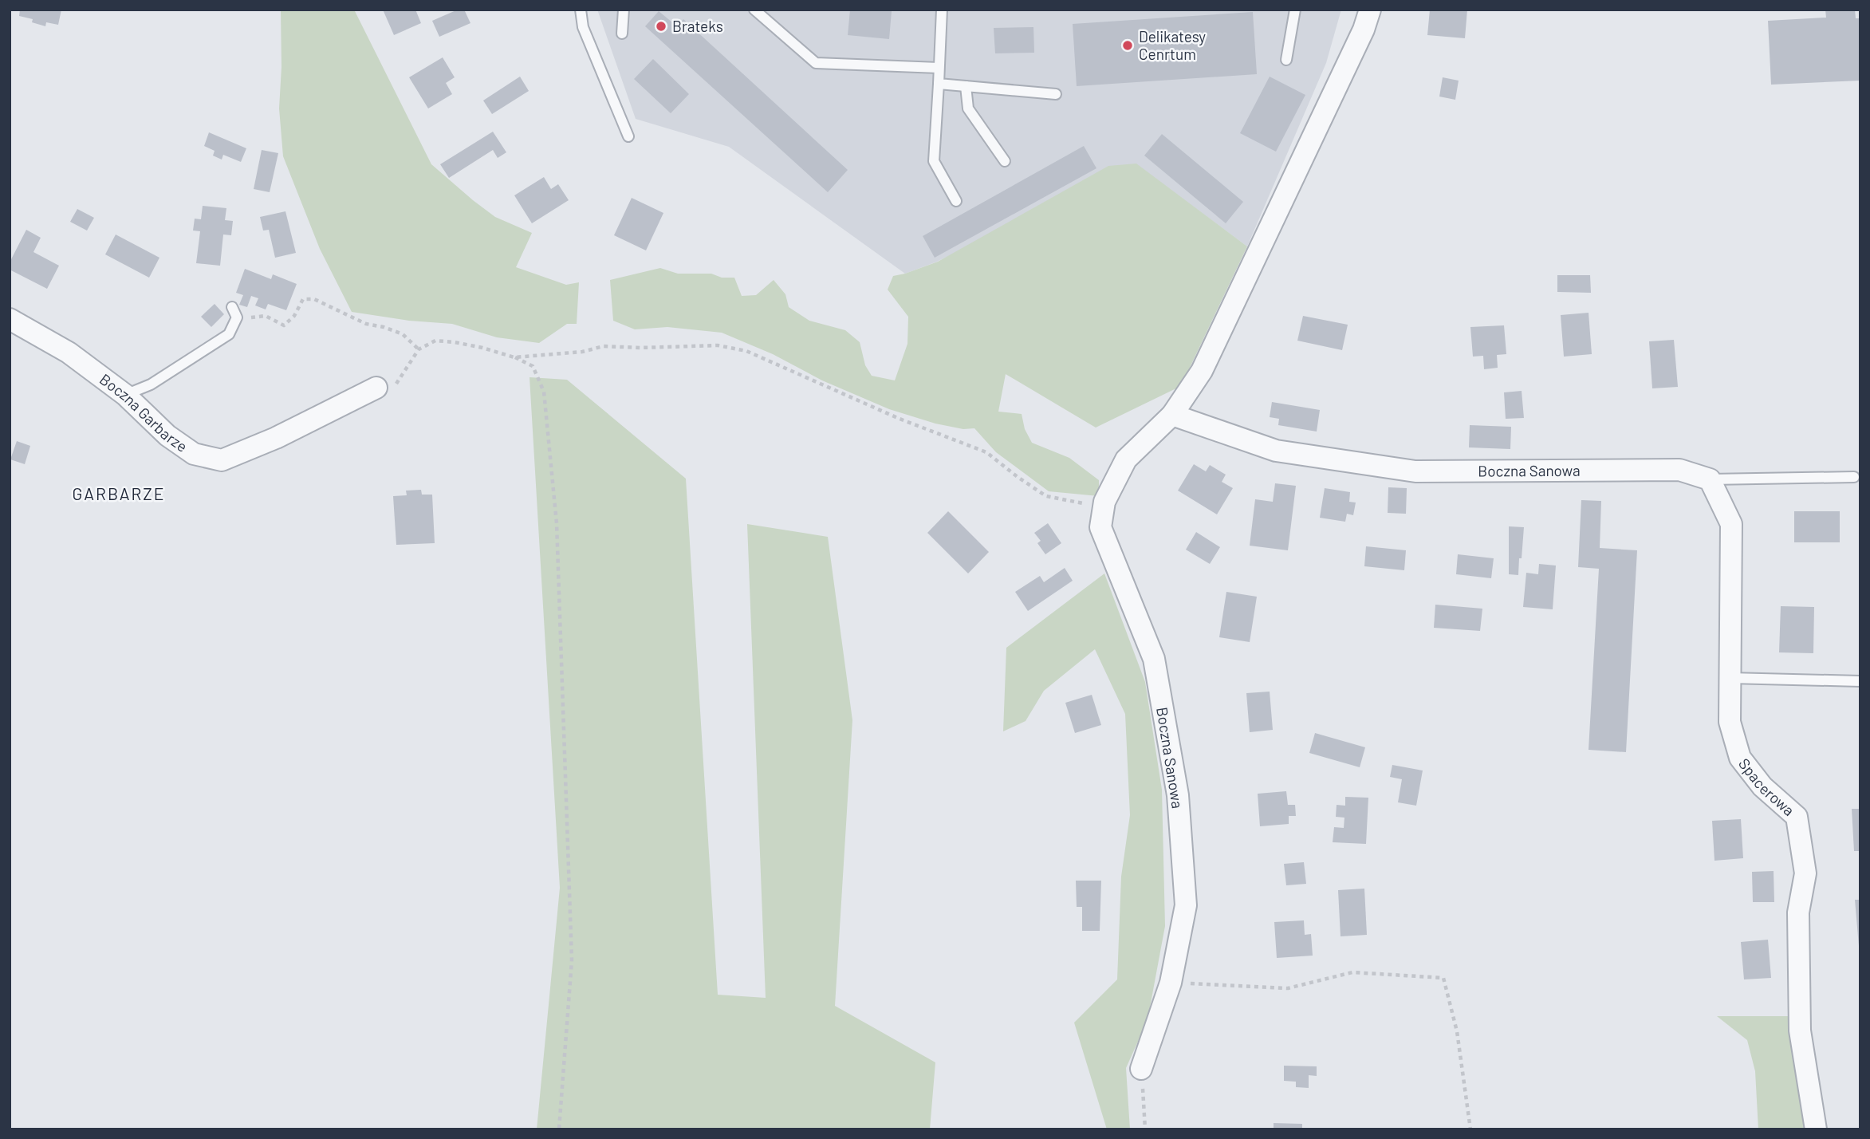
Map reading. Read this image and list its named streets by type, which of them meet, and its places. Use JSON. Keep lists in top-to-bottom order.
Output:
{
  "streets": {
    "street": ["Boczna Garbarze", "Boczna Sanowa", "Spacerowa"]
  },
  "crossings": [
    ["Boczna Sanowa", "Spacerowa"]
  ],
  "districts": ["GARBARZE"],
  "places": ["Brateks", "Delikatesy Cenrtum"]
}
